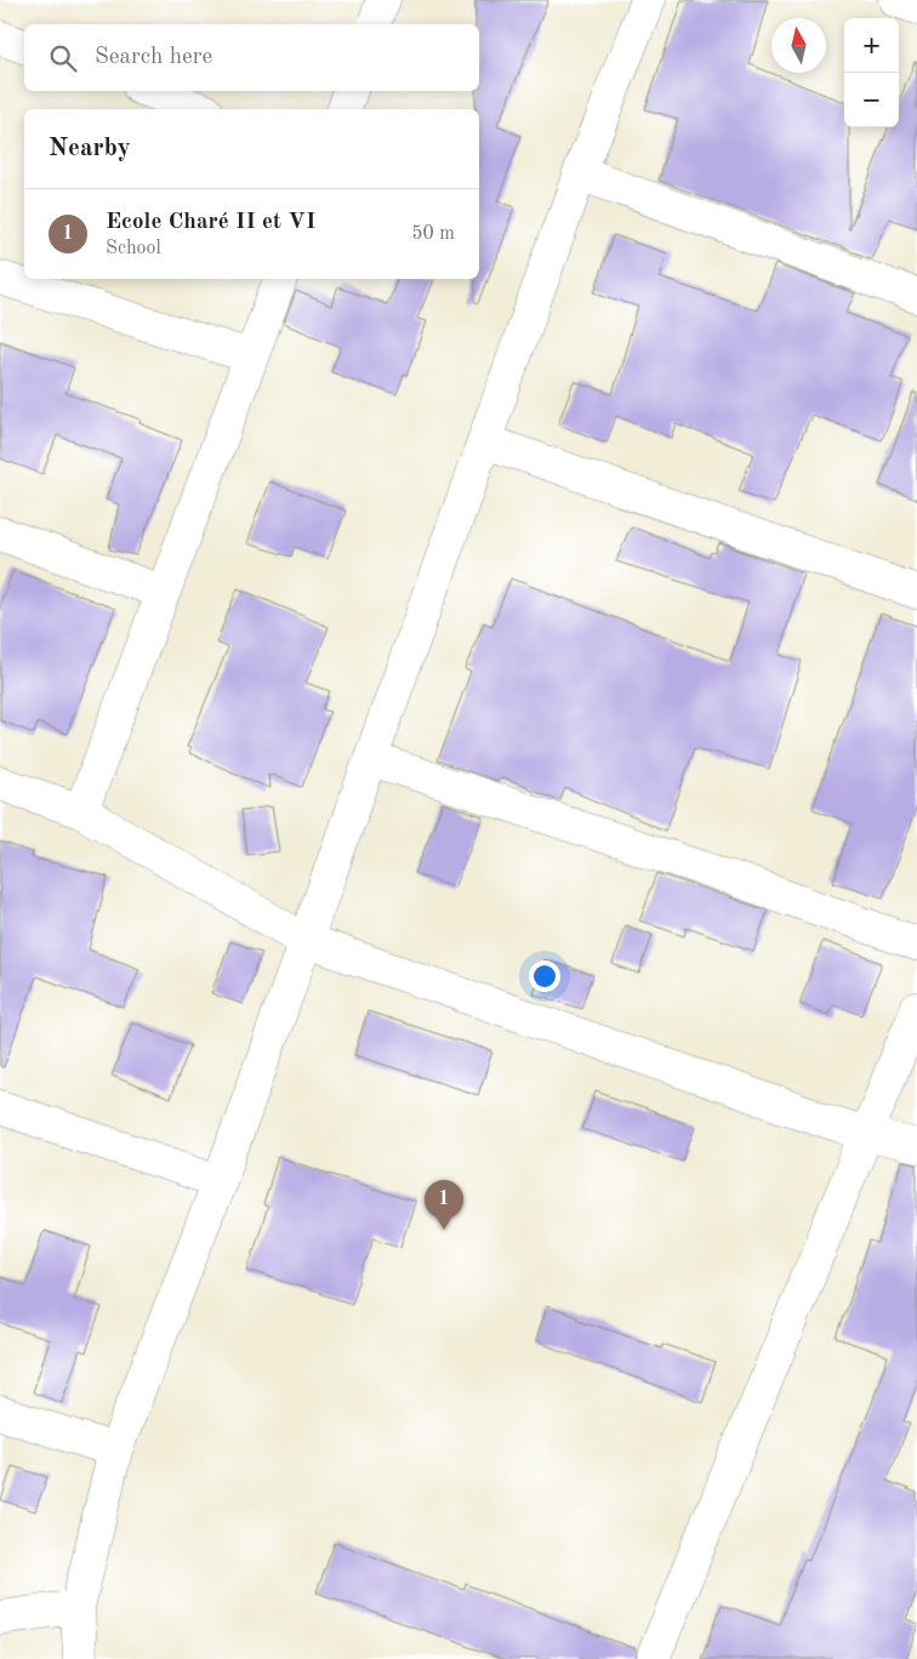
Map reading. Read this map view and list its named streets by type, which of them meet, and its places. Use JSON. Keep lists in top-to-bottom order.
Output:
{
  "north": "top",
  "page": {
    "map_buttons": ["+", "−"],
    "search": "Search here",
    "heading": "Nearby",
    "list": [
      {
        "mark": "1",
        "name": "Ecole Charé II et VI",
        "note": "School",
        "value": "50 m"
      }
    ],
    "pins": "1"
  }
}
